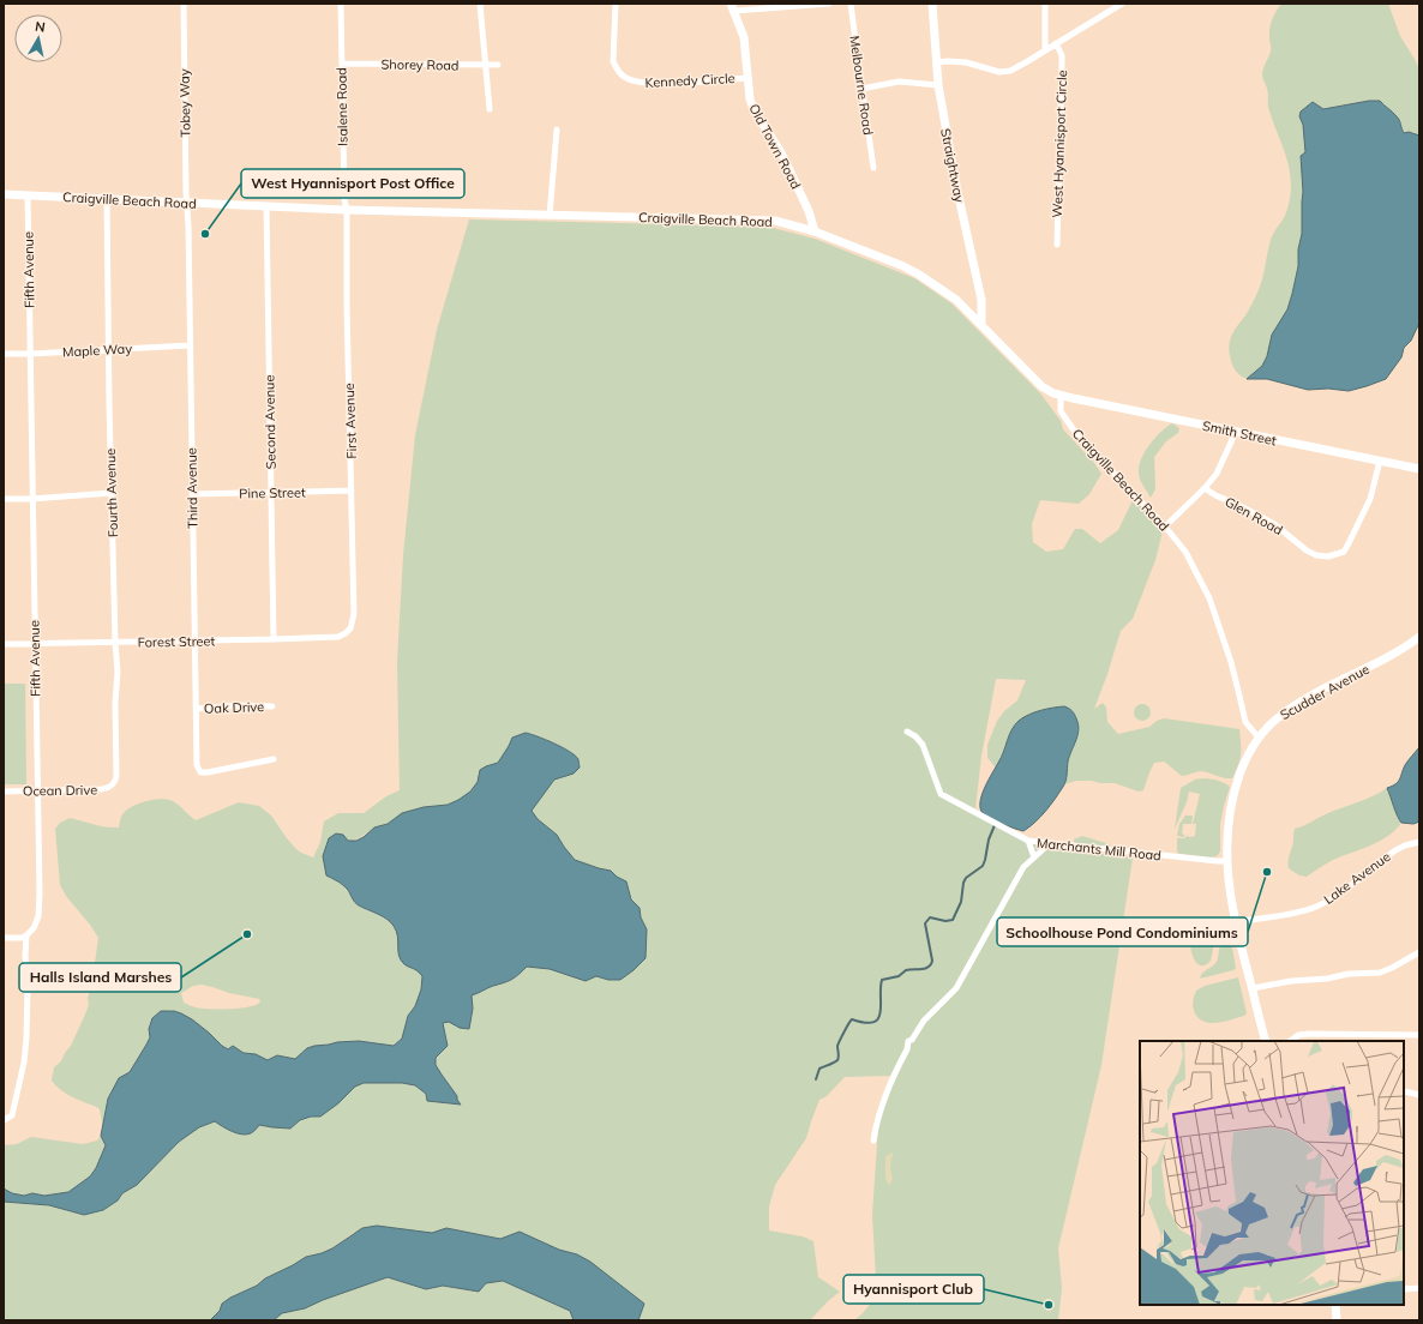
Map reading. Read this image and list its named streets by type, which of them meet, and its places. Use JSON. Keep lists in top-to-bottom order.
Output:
{
  "streets": {
    "main road": [
      "Old Town Road",
      "Straightway",
      "Craigville Beach Road",
      "Smith Street",
      "Scudder Avenue"
    ],
    "street": [
      "Shorey Road",
      "Kennedy Circle",
      "Melbourne Road",
      "Tobey Way",
      "Isalene Road",
      "West Hyannisport Circle",
      "Fifth Avenue",
      "Maple Way",
      "First Avenue",
      "Second Avenue",
      "Third Avenue",
      "Fourth Avenue",
      "Pine Street",
      "Glen Road",
      "Forest Street",
      "Oak Drive",
      "Ocean Drive",
      "Marchants Mill Road",
      "Lake Avenue"
    ]
  },
  "crossings": [
    ["Shorey Road", "Isalene Road"],
    ["Kennedy Circle", "Old Town Road"],
    ["Tobey Way", "Craigville Beach Road"],
    ["Tobey Way", "Third Avenue"],
    ["Isalene Road", "Craigville Beach Road"],
    ["Isalene Road", "First Avenue"],
    ["Old Town Road", "Craigville Beach Road"],
    ["Straightway", "Craigville Beach Road"],
    ["Craigville Beach Road", "Fifth Avenue"],
    ["Craigville Beach Road", "First Avenue"],
    ["Craigville Beach Road", "Second Avenue"],
    ["Craigville Beach Road", "Smith Street"],
    ["Craigville Beach Road", "Third Avenue"],
    ["Craigville Beach Road", "Fourth Avenue"],
    ["Craigville Beach Road", "Scudder Avenue"],
    ["Fifth Avenue", "Maple Way"],
    ["Fifth Avenue", "Forest Street"],
    ["Fifth Avenue", "Ocean Drive"],
    ["Maple Way", "Third Avenue"],
    ["Maple Way", "Fourth Avenue"],
    ["First Avenue", "Pine Street"],
    ["First Avenue", "Forest Street"],
    ["Second Avenue", "Pine Street"],
    ["Second Avenue", "Forest Street"],
    ["Smith Street", "Glen Road"],
    ["Third Avenue", "Pine Street"],
    ["Third Avenue", "Forest Street"],
    ["Third Avenue", "Oak Drive"],
    ["Fourth Avenue", "Forest Street"],
    ["Fourth Avenue", "Ocean Drive"],
    ["Scudder Avenue", "Marchants Mill Road"],
    ["Scudder Avenue", "Lake Avenue"]
  ],
  "places": [
    "West Hyannisport Post Office",
    "Schoolhouse Pond Condominiums",
    "Halls Island Marshes",
    "Hyannisport Club"
  ],
  "north": "top"
}
